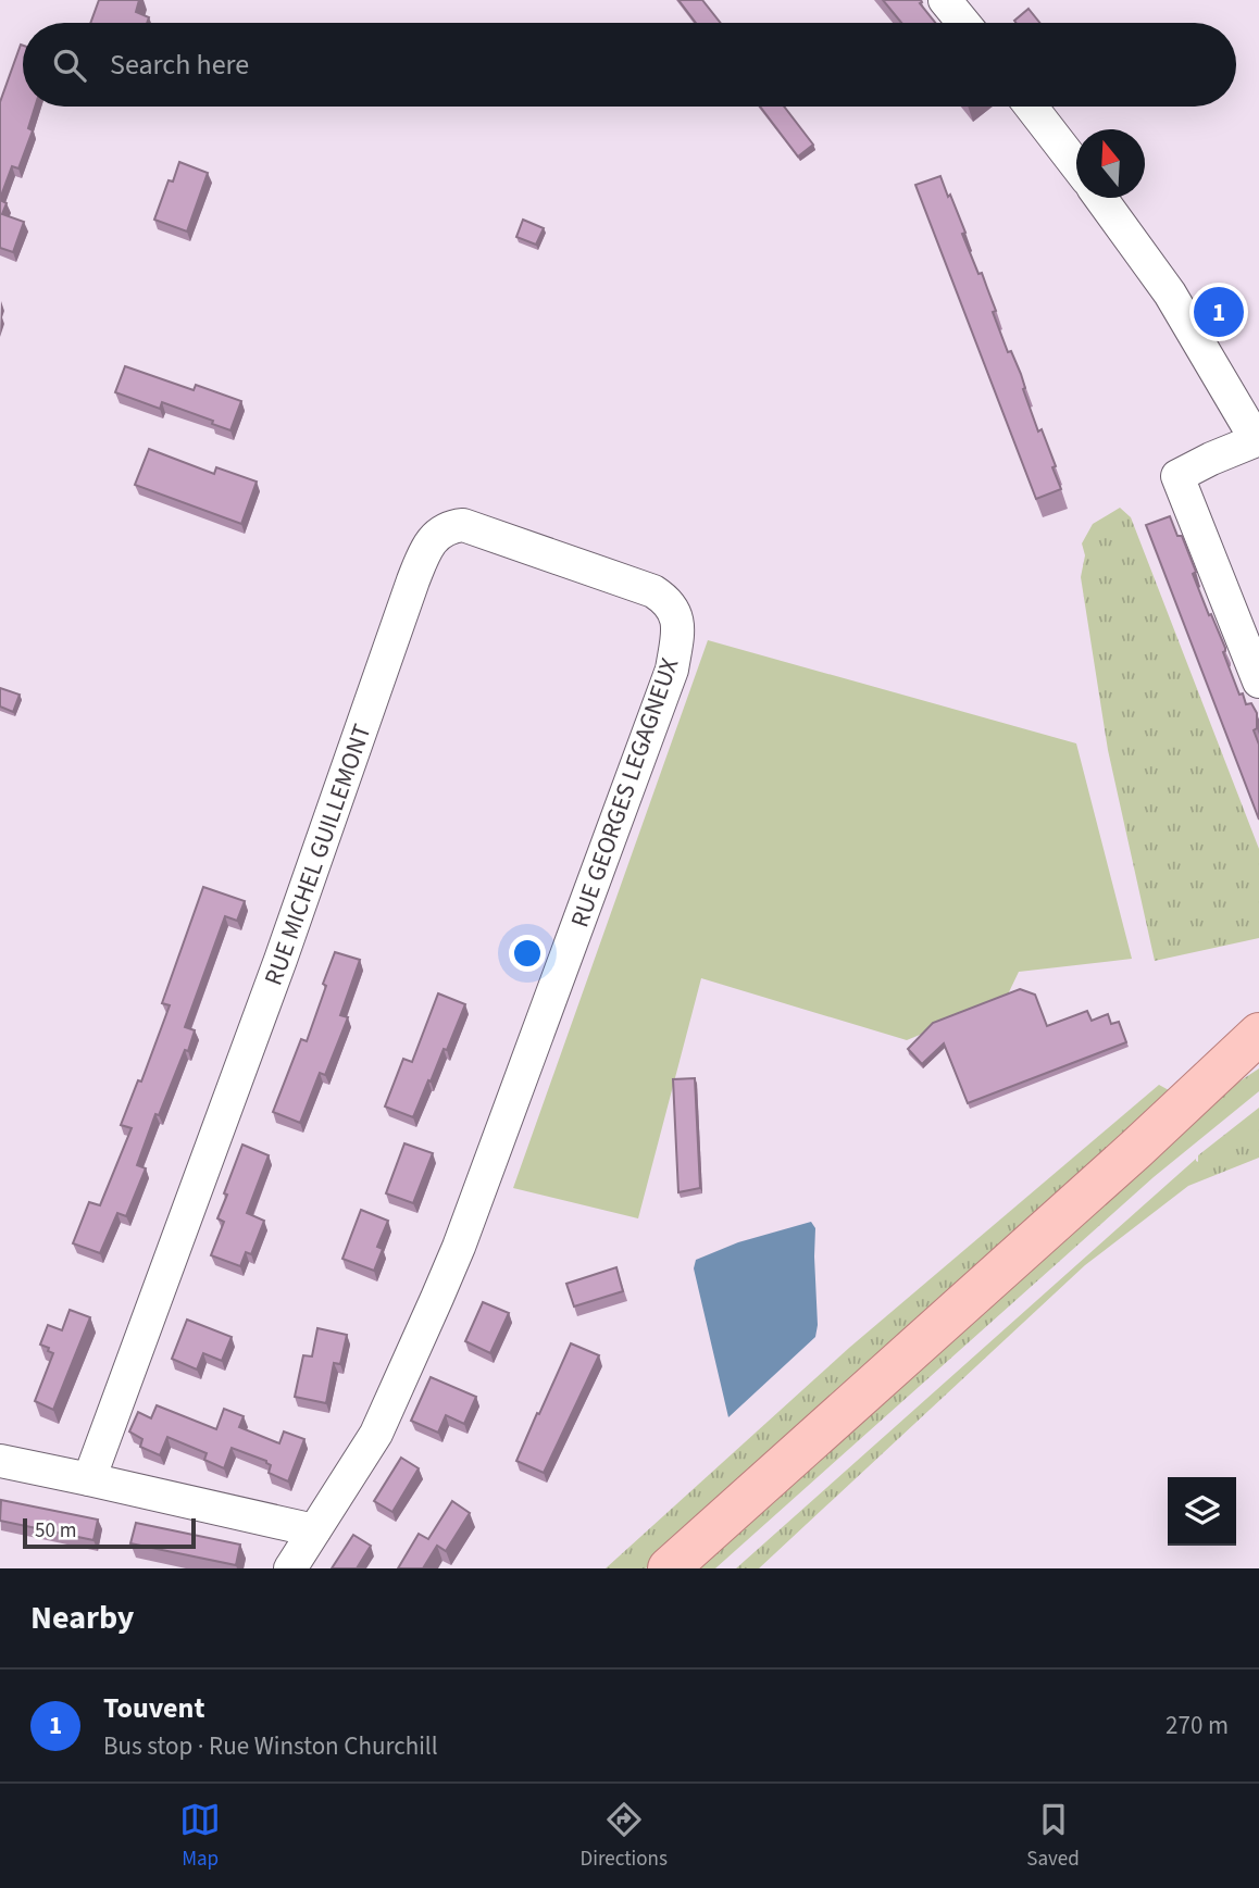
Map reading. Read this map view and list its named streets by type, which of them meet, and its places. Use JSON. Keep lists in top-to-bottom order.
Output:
{
  "streets": {
    "street": ["RUE GEORGES LEGAGNEUX", "RUE MICHEL GUILLEMONT"]
  },
  "crossings": [
    ["RUE GEORGES LEGAGNEUX", "RUE MICHEL GUILLEMONT"]
  ],
  "scale_bar": "50 m",
  "north": "top",
  "page": {
    "search": "Search here",
    "pins": "1",
    "scale": "50 m",
    "heading": "Nearby",
    "list": [
      {
        "mark": "1",
        "name": "Touvent",
        "note": "Bus stop · Rue Winston Churchill",
        "value": "270 m"
      }
    ],
    "nav": ["Map", "Directions", "Saved"]
  }
}
